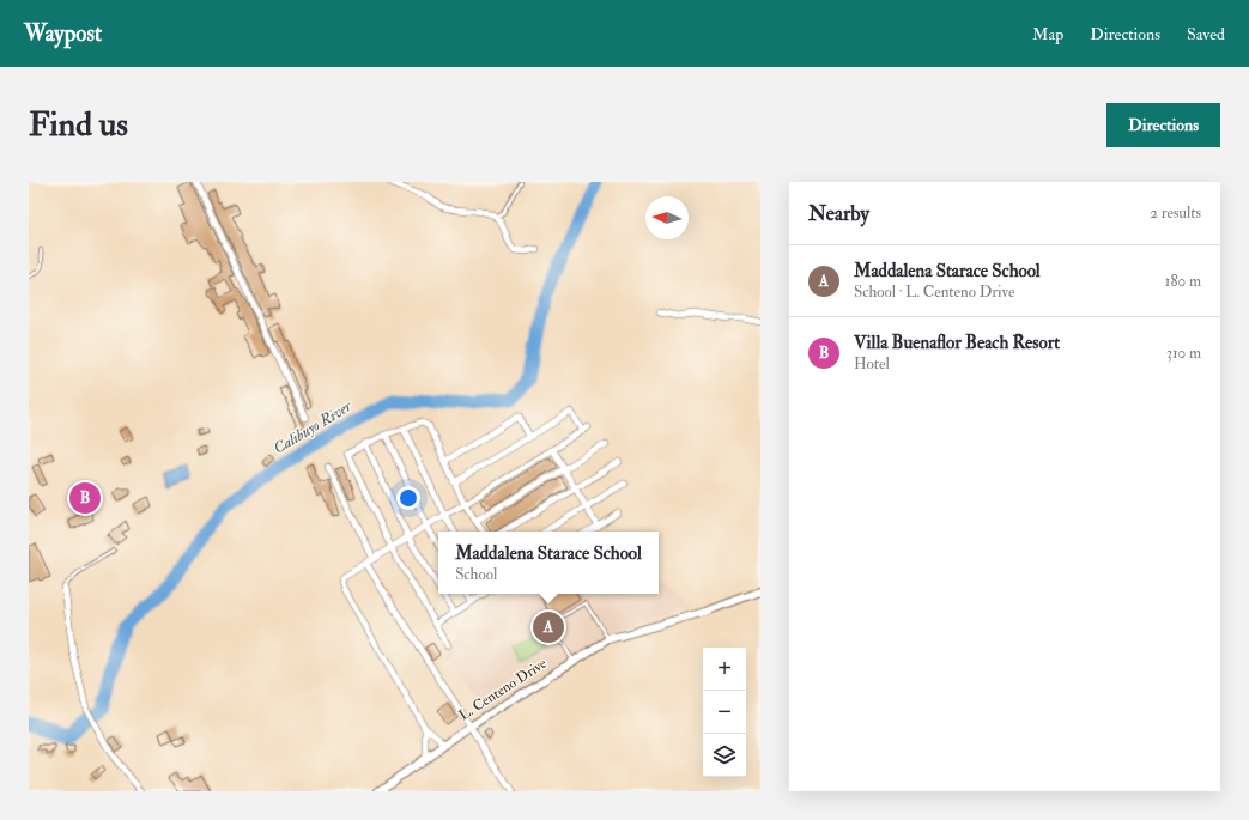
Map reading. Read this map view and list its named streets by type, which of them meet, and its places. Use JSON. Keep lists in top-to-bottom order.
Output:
{
  "streets": {
    "street": ["L. Centeno Drive"]
  },
  "water": ["Calibuyo River"],
  "north": "left",
  "page": {
    "header": "Waypost",
    "nav": ["Map", "Directions", "Saved"],
    "buttons": "Directions",
    "title": "Find us",
    "heading": ["Nearby", "2 results"],
    "list": [
      {
        "mark": "A",
        "name": "Maddalena Starace School",
        "note": "School · L. Centeno Drive",
        "value": "180 m"
      },
      {
        "mark": "B",
        "name": "Villa Buenaflor Beach Resort",
        "note": "Hotel",
        "value": "310 m"
      }
    ],
    "pins": ["B", "A"],
    "popup": ["Maddalena Starace School", "School"],
    "map_buttons": ["+", "−"]
  }
}
